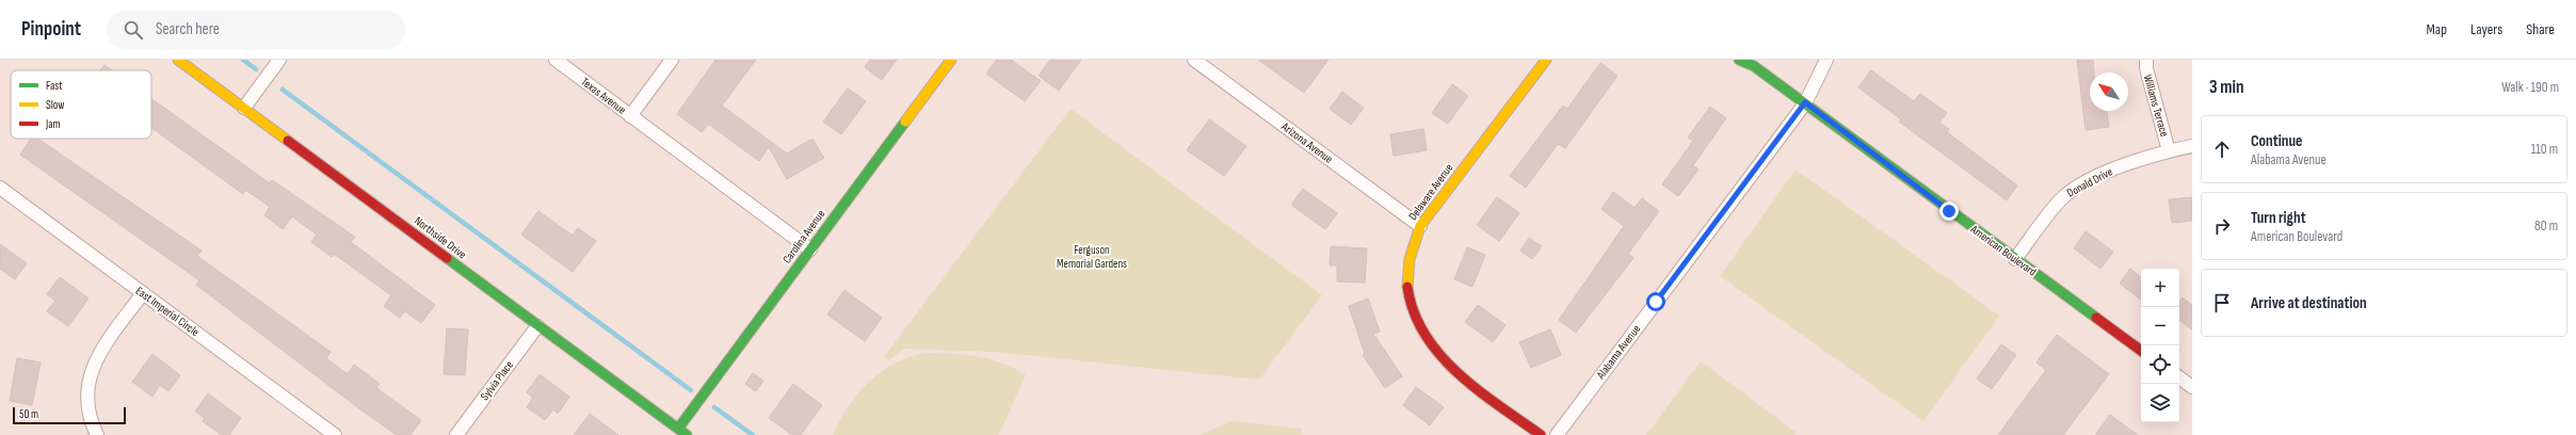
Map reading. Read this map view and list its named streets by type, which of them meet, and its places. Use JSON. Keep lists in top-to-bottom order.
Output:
{
  "streets": {
    "street": [
      "Texas Avenue",
      "Williams Terrace",
      "Arizona Avenue",
      "Donald Drive",
      "Delaware Avenue",
      "Carolina Avenue",
      "Northside Drive",
      "American Boulevard",
      "East Imperial Circle",
      "Alabama Avenue",
      "Sylvia Place"
    ]
  },
  "crossings": [
    ["Texas Avenue", "Carolina Avenue"],
    ["Williams Terrace", "Donald Drive"],
    ["Arizona Avenue", "Delaware Avenue"],
    ["Donald Drive", "American Boulevard"],
    ["Carolina Avenue", "Northside Drive"],
    ["Northside Drive", "Sylvia Place"],
    ["American Boulevard", "Alabama Avenue"]
  ],
  "parks": ["Ferguson Memorial Gardens"],
  "legend": ["Fast", "Slow", "Jam"],
  "scale_bar": "50 m",
  "north": "top left",
  "page": {
    "header": "Pinpoint",
    "search": "Search here",
    "nav": ["Map", "Layers", "Share"],
    "heading": ["3 min", "Walk · 190 m"],
    "list": [
      ["Continue", "Alabama Avenue", "110 m"],
      ["Turn right", "American Boulevard", "80 m"],
      "Arrive at destination"
    ],
    "map_buttons": ["+", "−"],
    "scale": "50 m"
  }
}
